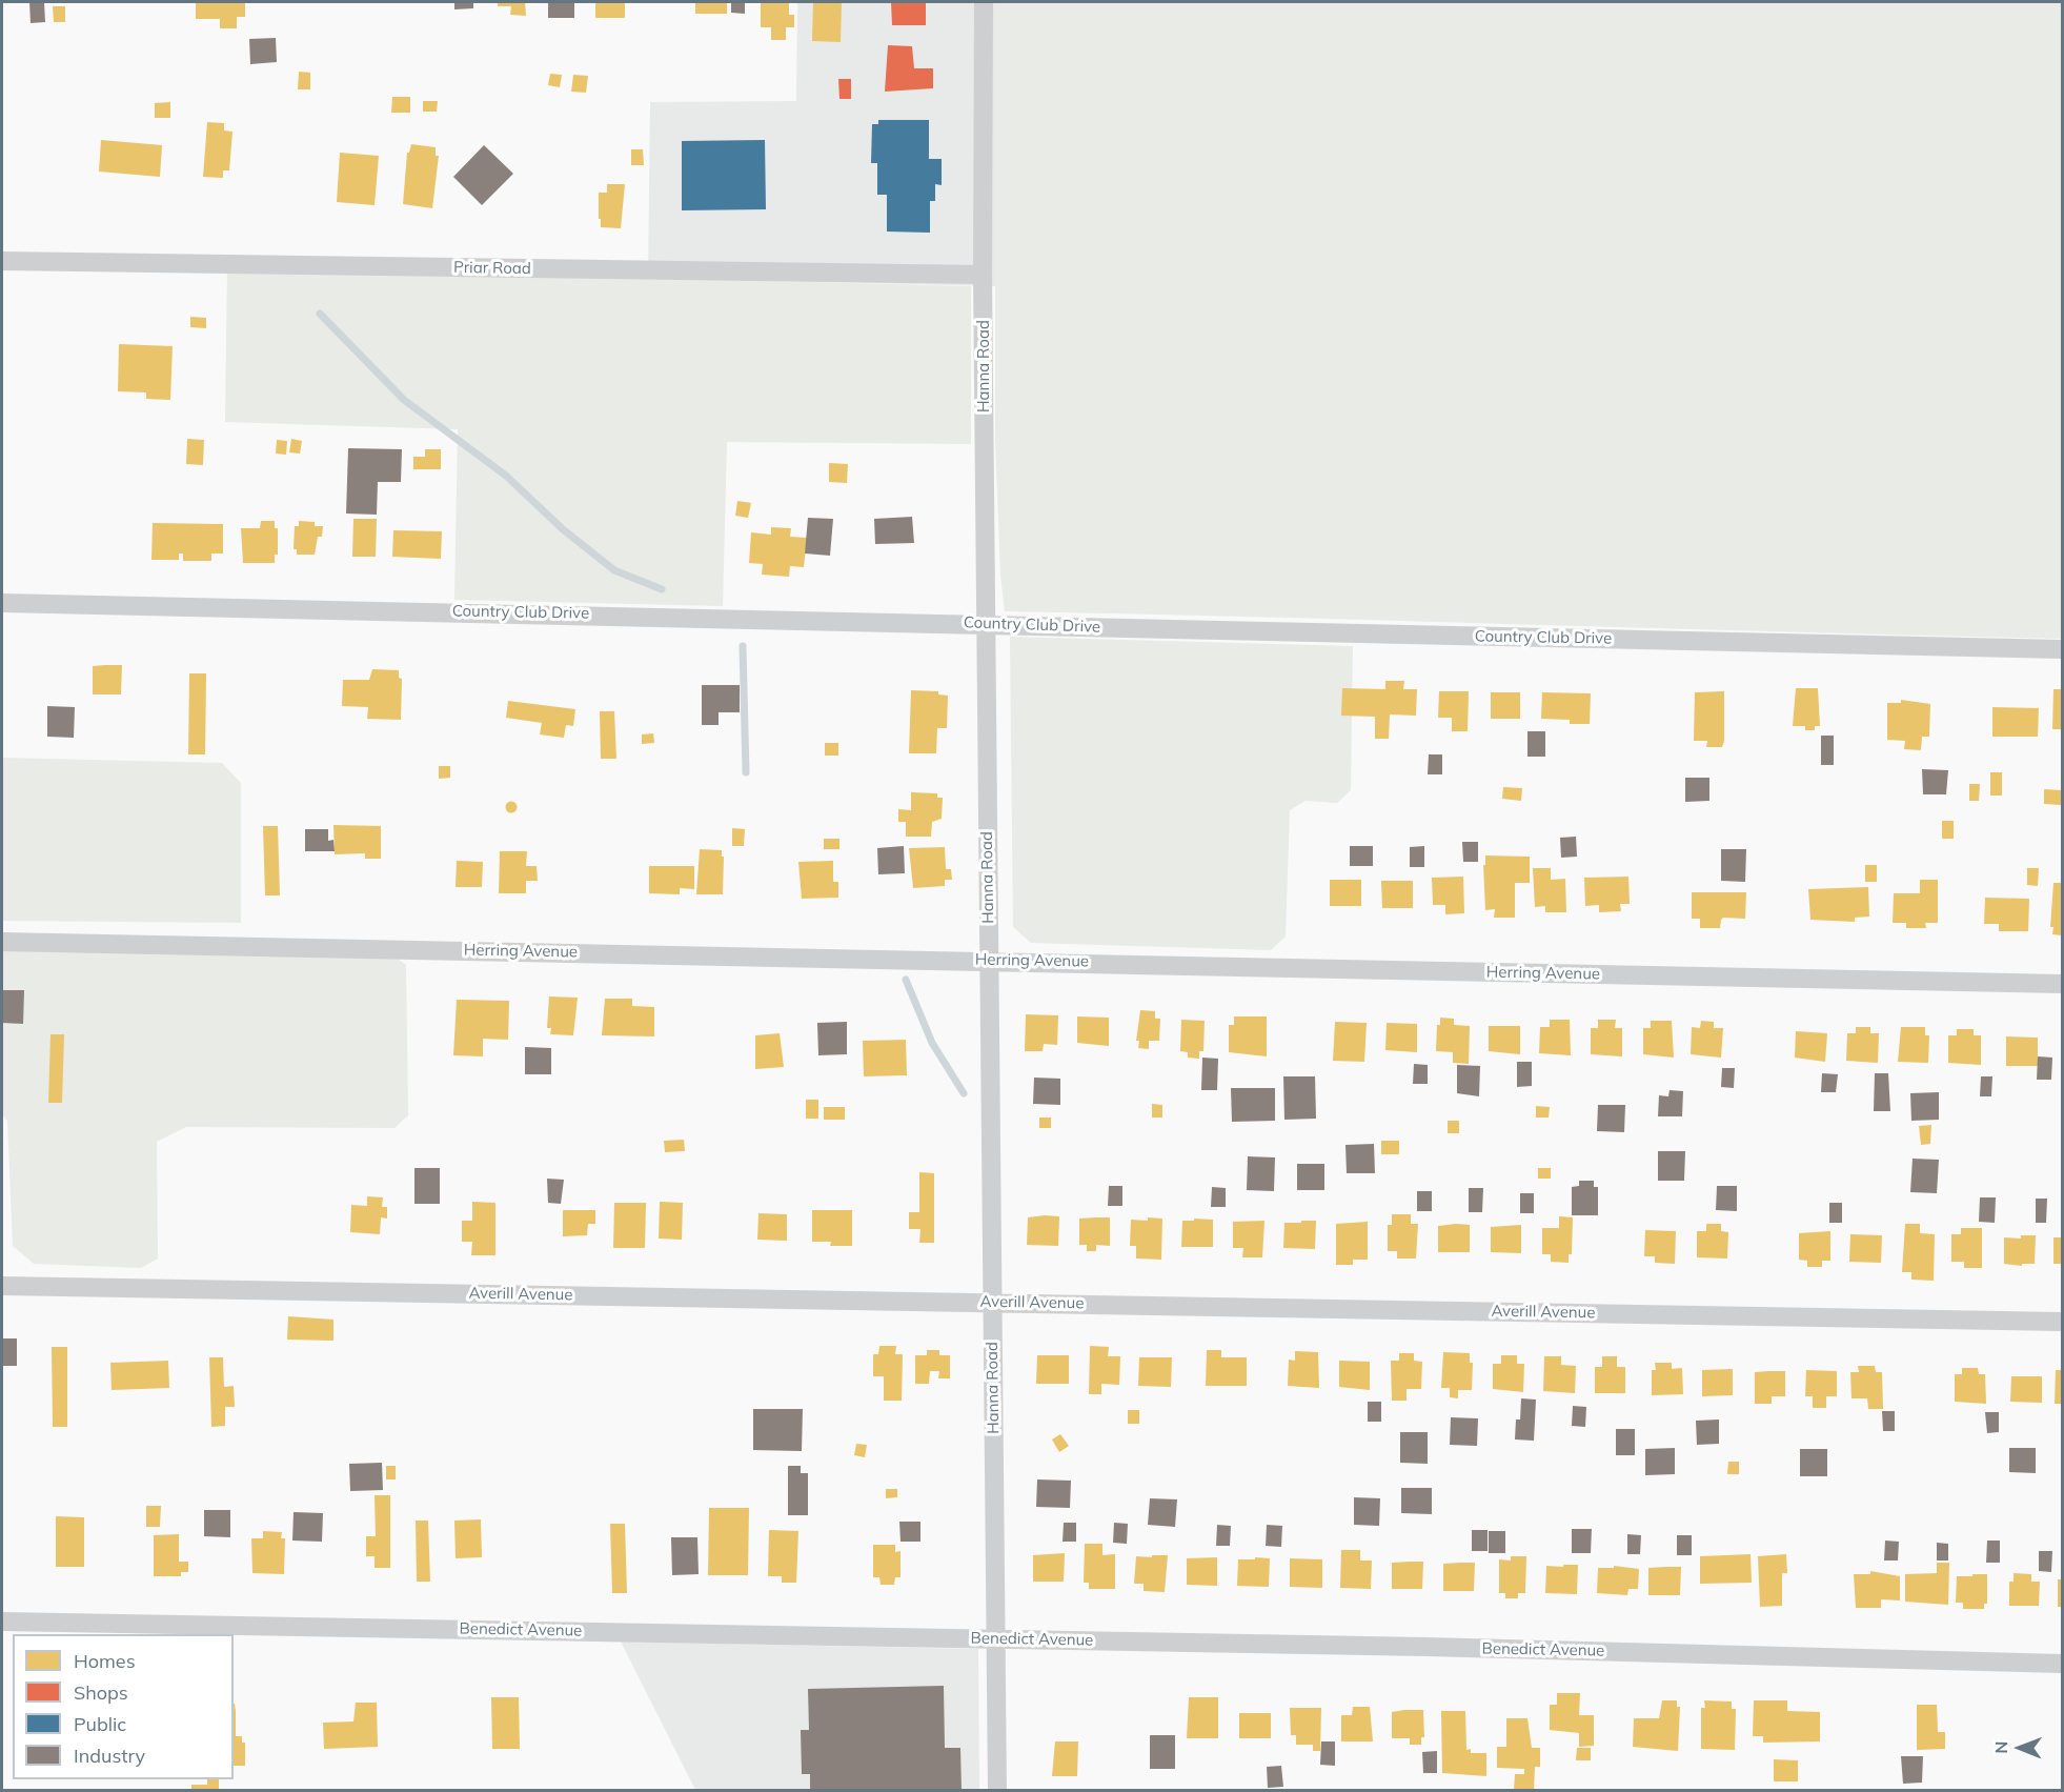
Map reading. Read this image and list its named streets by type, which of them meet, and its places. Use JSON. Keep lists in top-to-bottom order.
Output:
{
  "streets": {
    "street": [
      "Priar Road",
      "Hanna Road",
      "Country Club Drive",
      "Herring Avenue",
      "Averill Avenue",
      "Benedict Avenue"
    ]
  },
  "crossings": [
    ["Priar Road", "Hanna Road"],
    ["Hanna Road", "Country Club Drive"],
    ["Hanna Road", "Herring Avenue"],
    ["Hanna Road", "Averill Avenue"],
    ["Hanna Road", "Benedict Avenue"]
  ],
  "legend": [
    "Homes",
    "Shops",
    "Public",
    "Industry"
  ],
  "north": "left"
}
